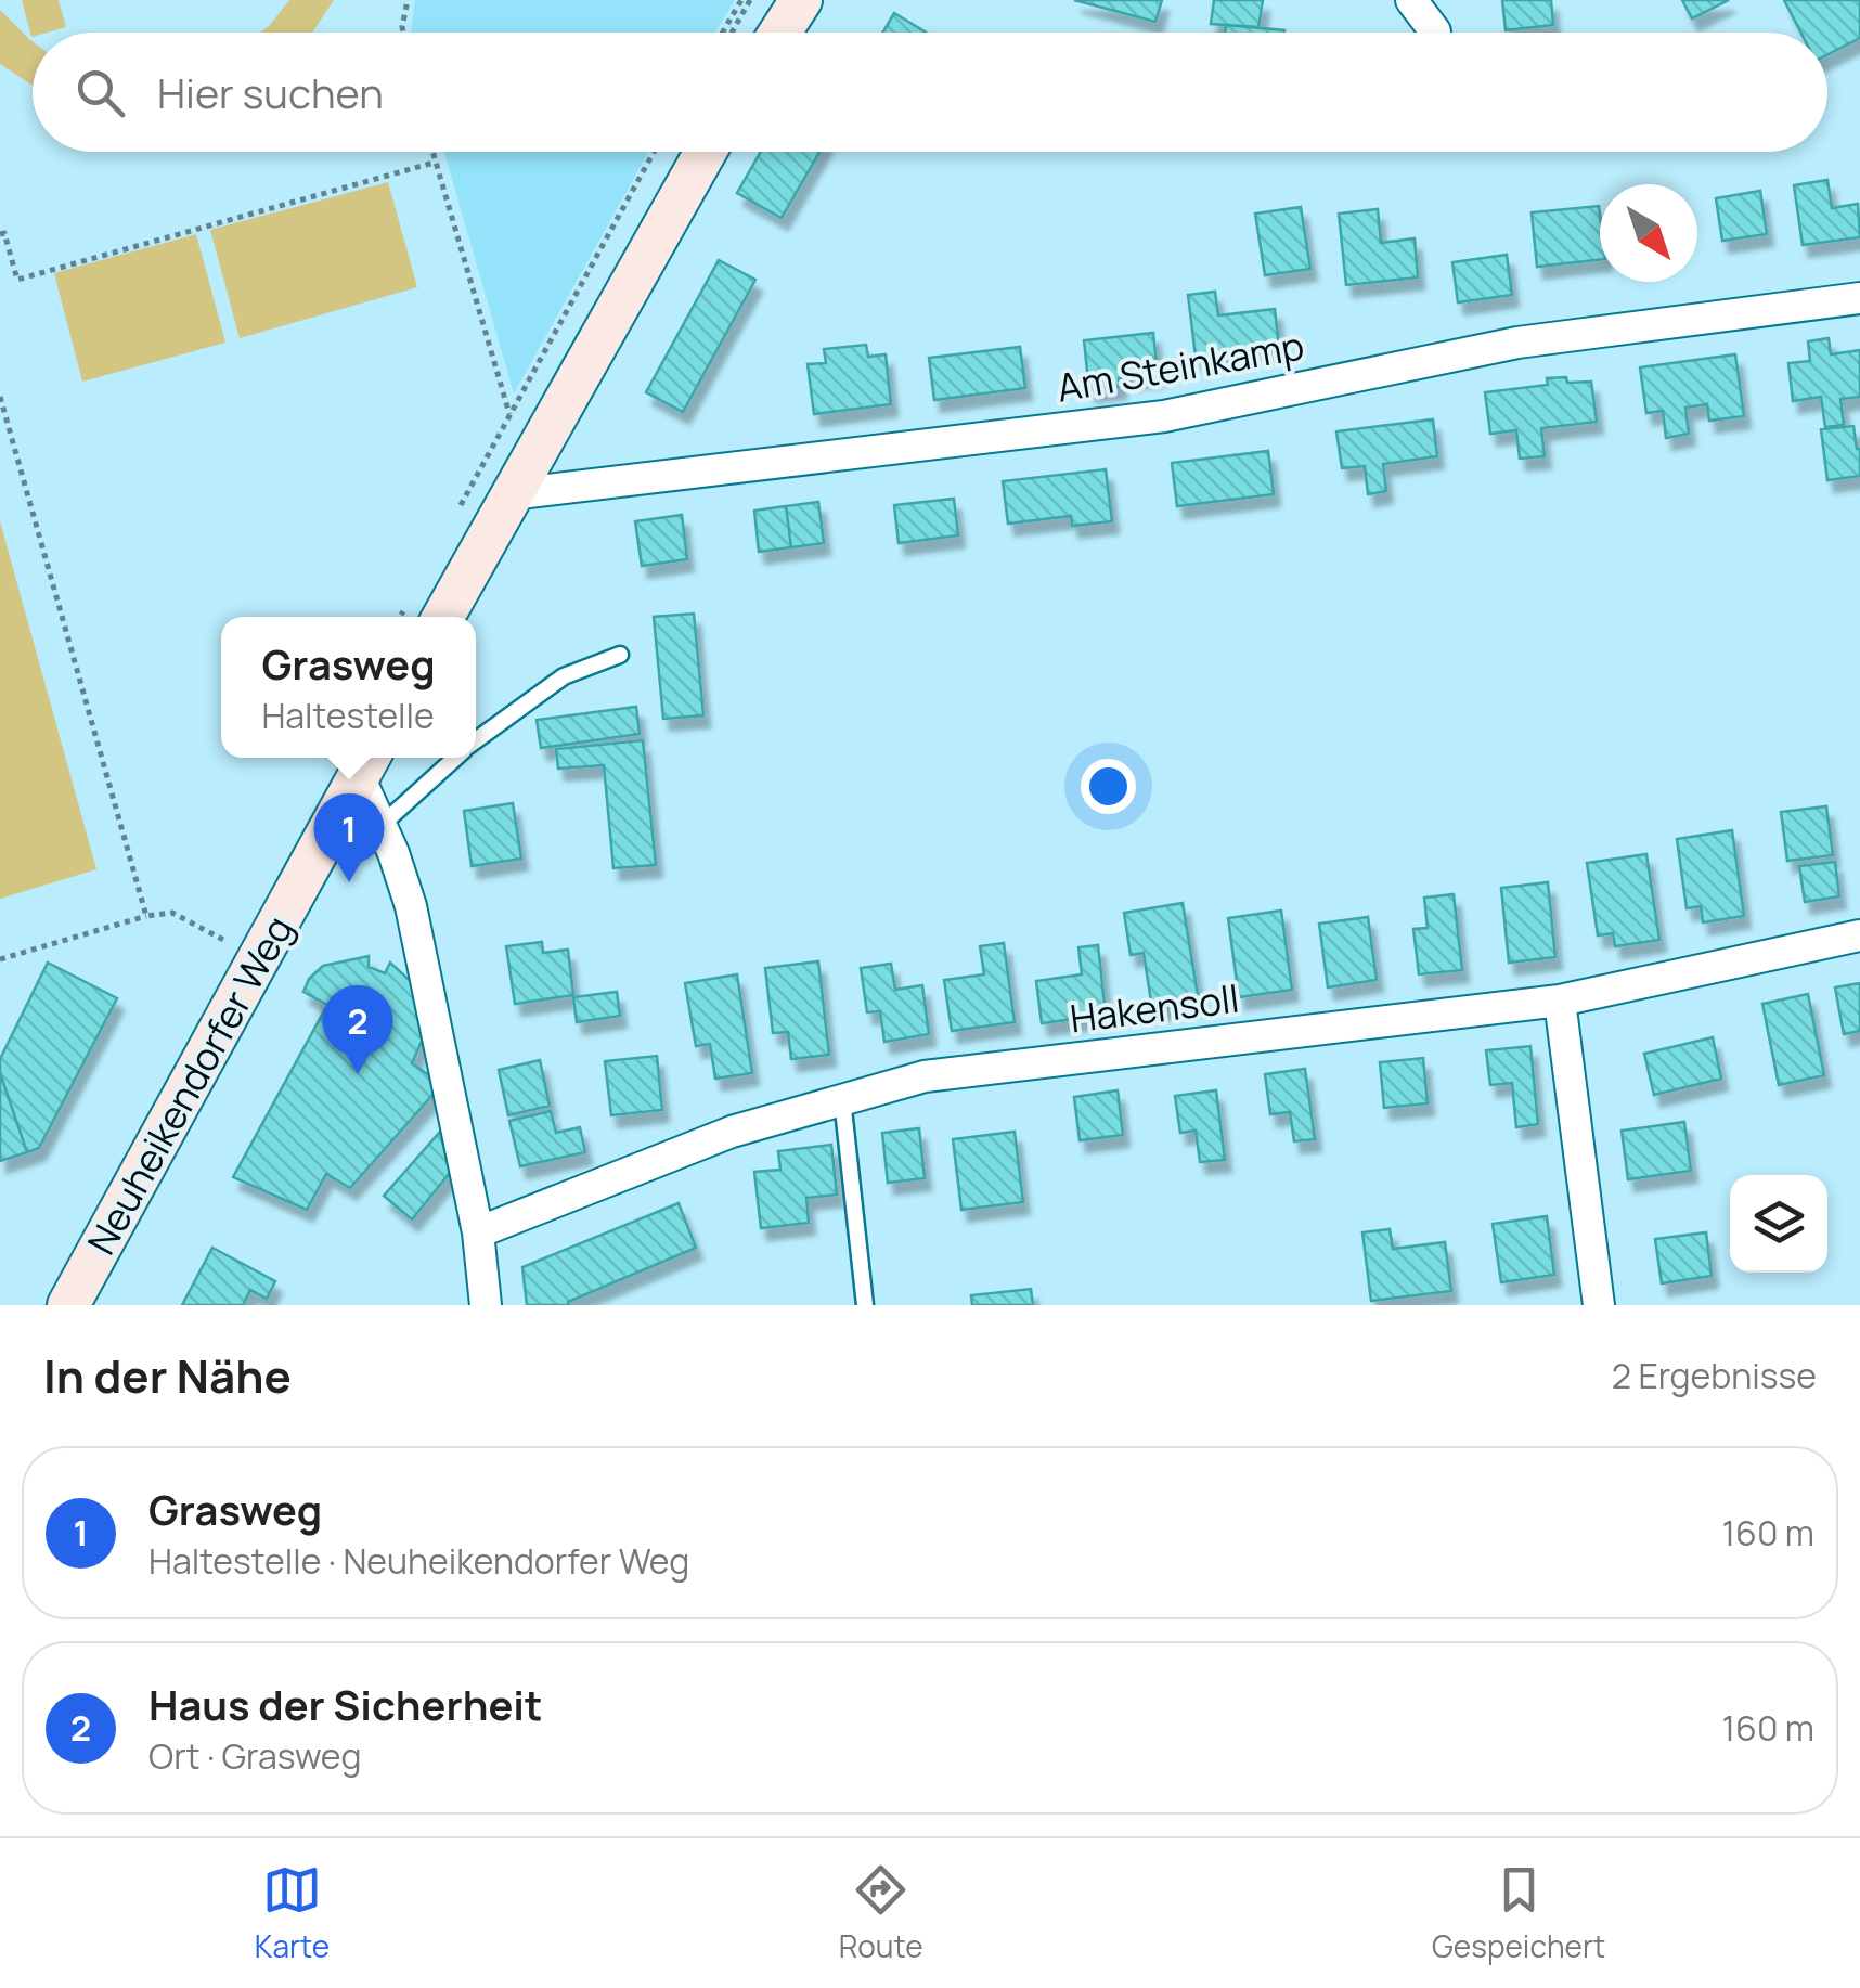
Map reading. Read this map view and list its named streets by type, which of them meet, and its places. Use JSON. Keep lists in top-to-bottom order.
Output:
{
  "streets": {
    "street": ["Am Steinkamp", "Hakensoll", "Neuheikendorfer Weg"]
  },
  "north": "bottom right",
  "page": {
    "search": "Hier suchen",
    "popup": ["Grasweg", "Haltestelle"],
    "pins": ["1", "2"],
    "heading": ["In der Nähe", "2 Ergebnisse"],
    "list": [
      {
        "mark": "1",
        "name": "Grasweg",
        "note": "Haltestelle · Neuheikendorfer Weg",
        "value": "160 m"
      },
      {
        "mark": "2",
        "name": "Haus der Sicherheit",
        "note": "Ort · Grasweg",
        "value": "160 m"
      }
    ],
    "nav": ["Karte", "Route", "Gespeichert"]
  }
}
